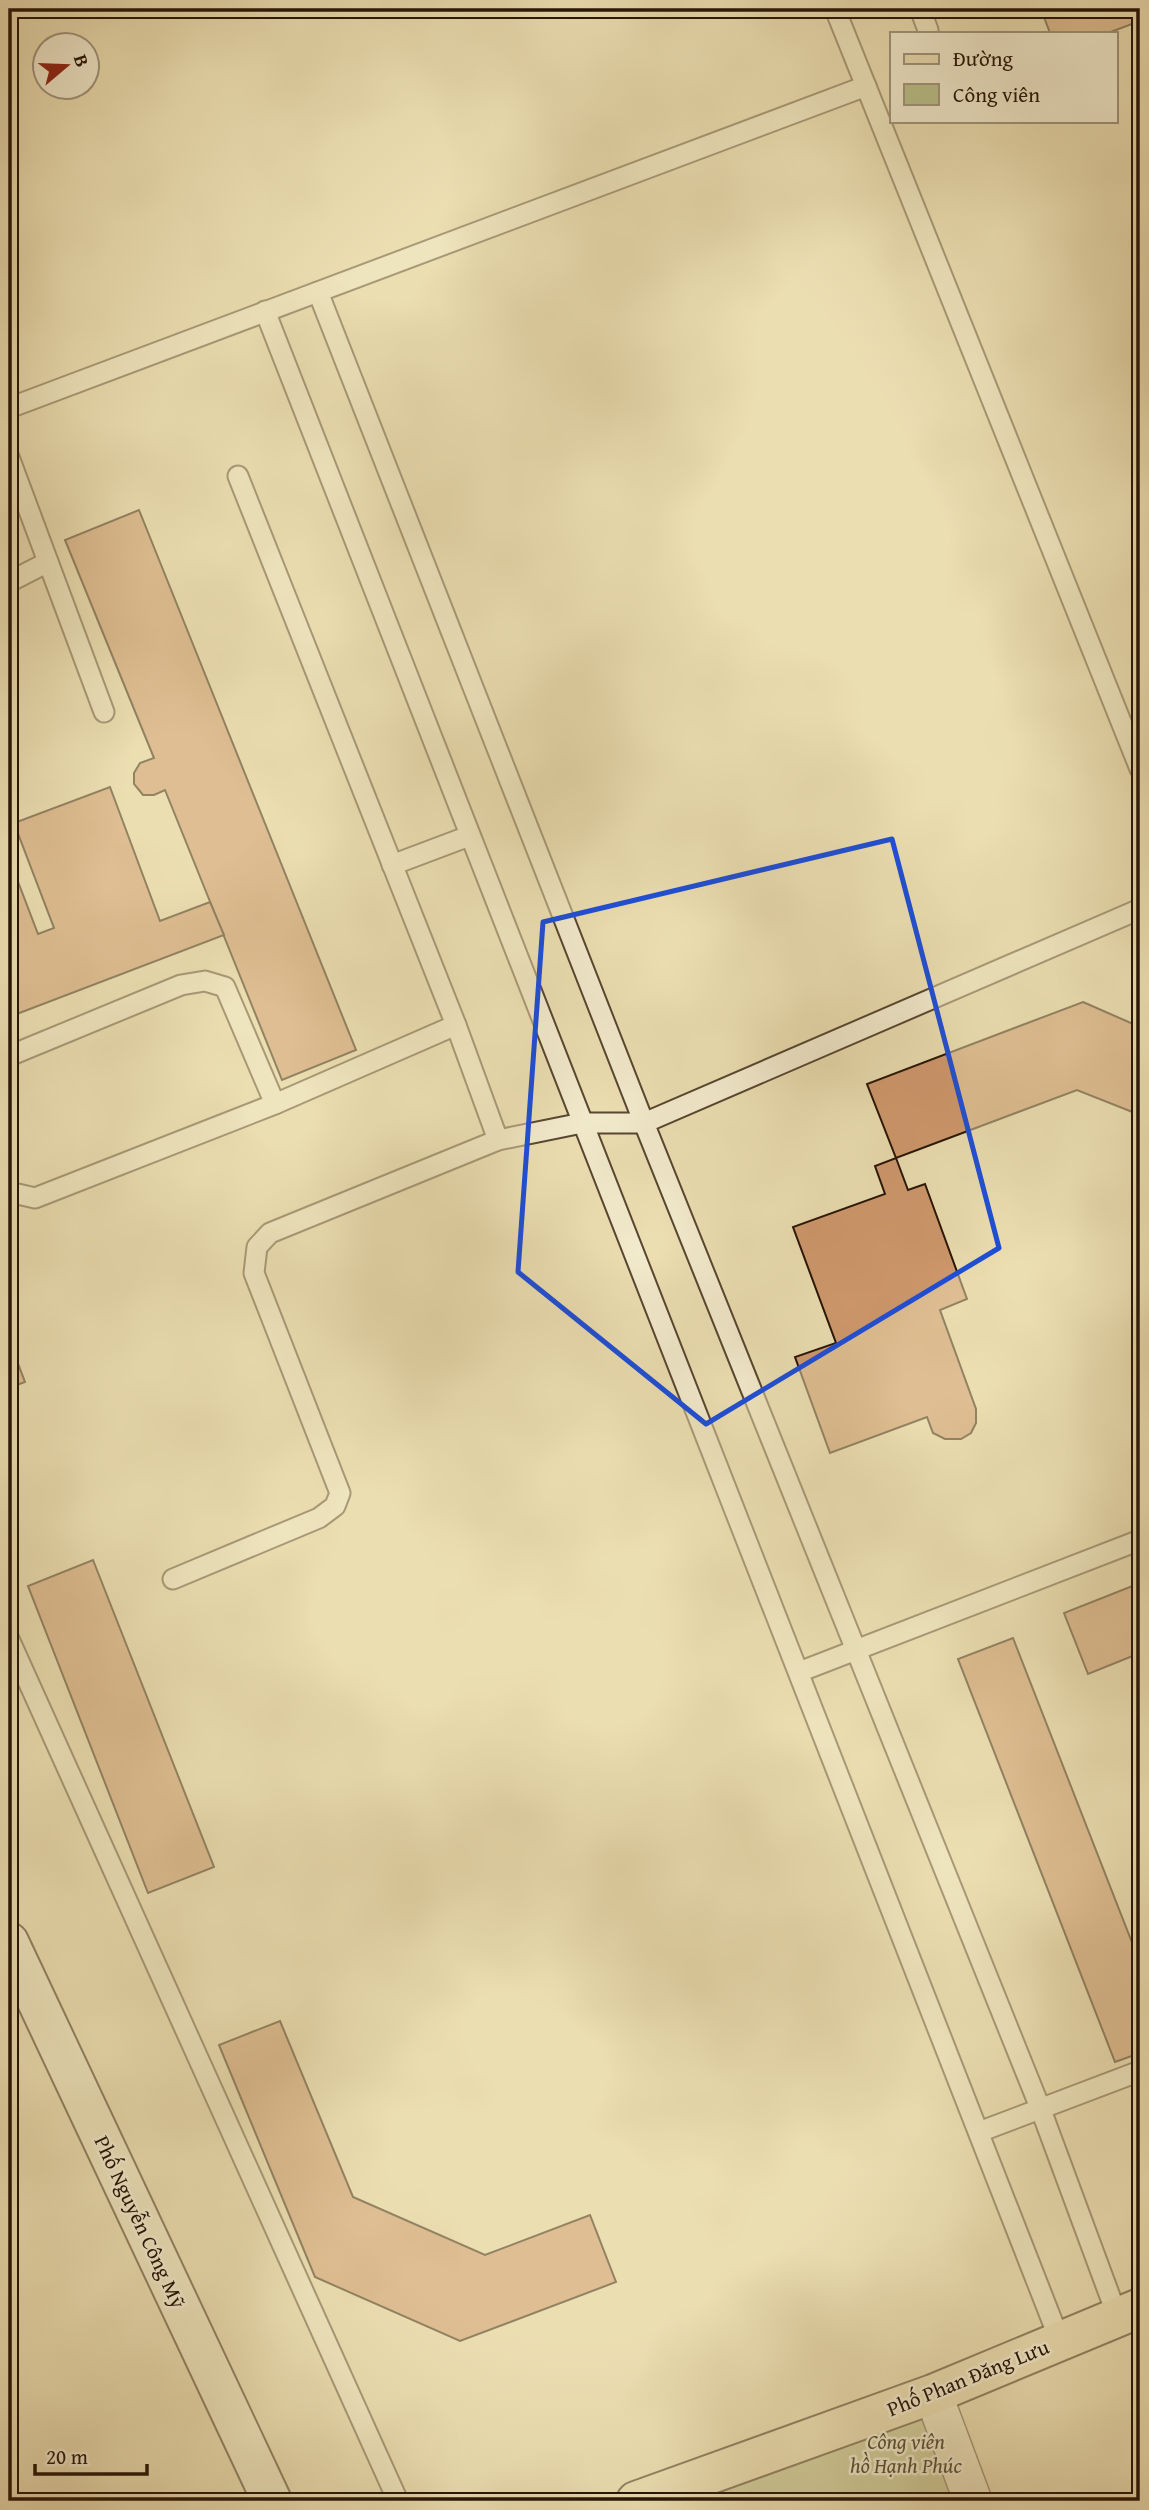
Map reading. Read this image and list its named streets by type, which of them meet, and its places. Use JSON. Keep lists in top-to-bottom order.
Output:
{
  "streets": {
    "main road": ["Phố Phan Đăng Lưu"],
    "street": ["Phố Nguyễn Công Mỹ"]
  },
  "parks": ["Công viên hồ Hạnh Phúc"],
  "legend": ["Đường", "Công viên"],
  "scale_bar": "20 m",
  "north": "right"
}
